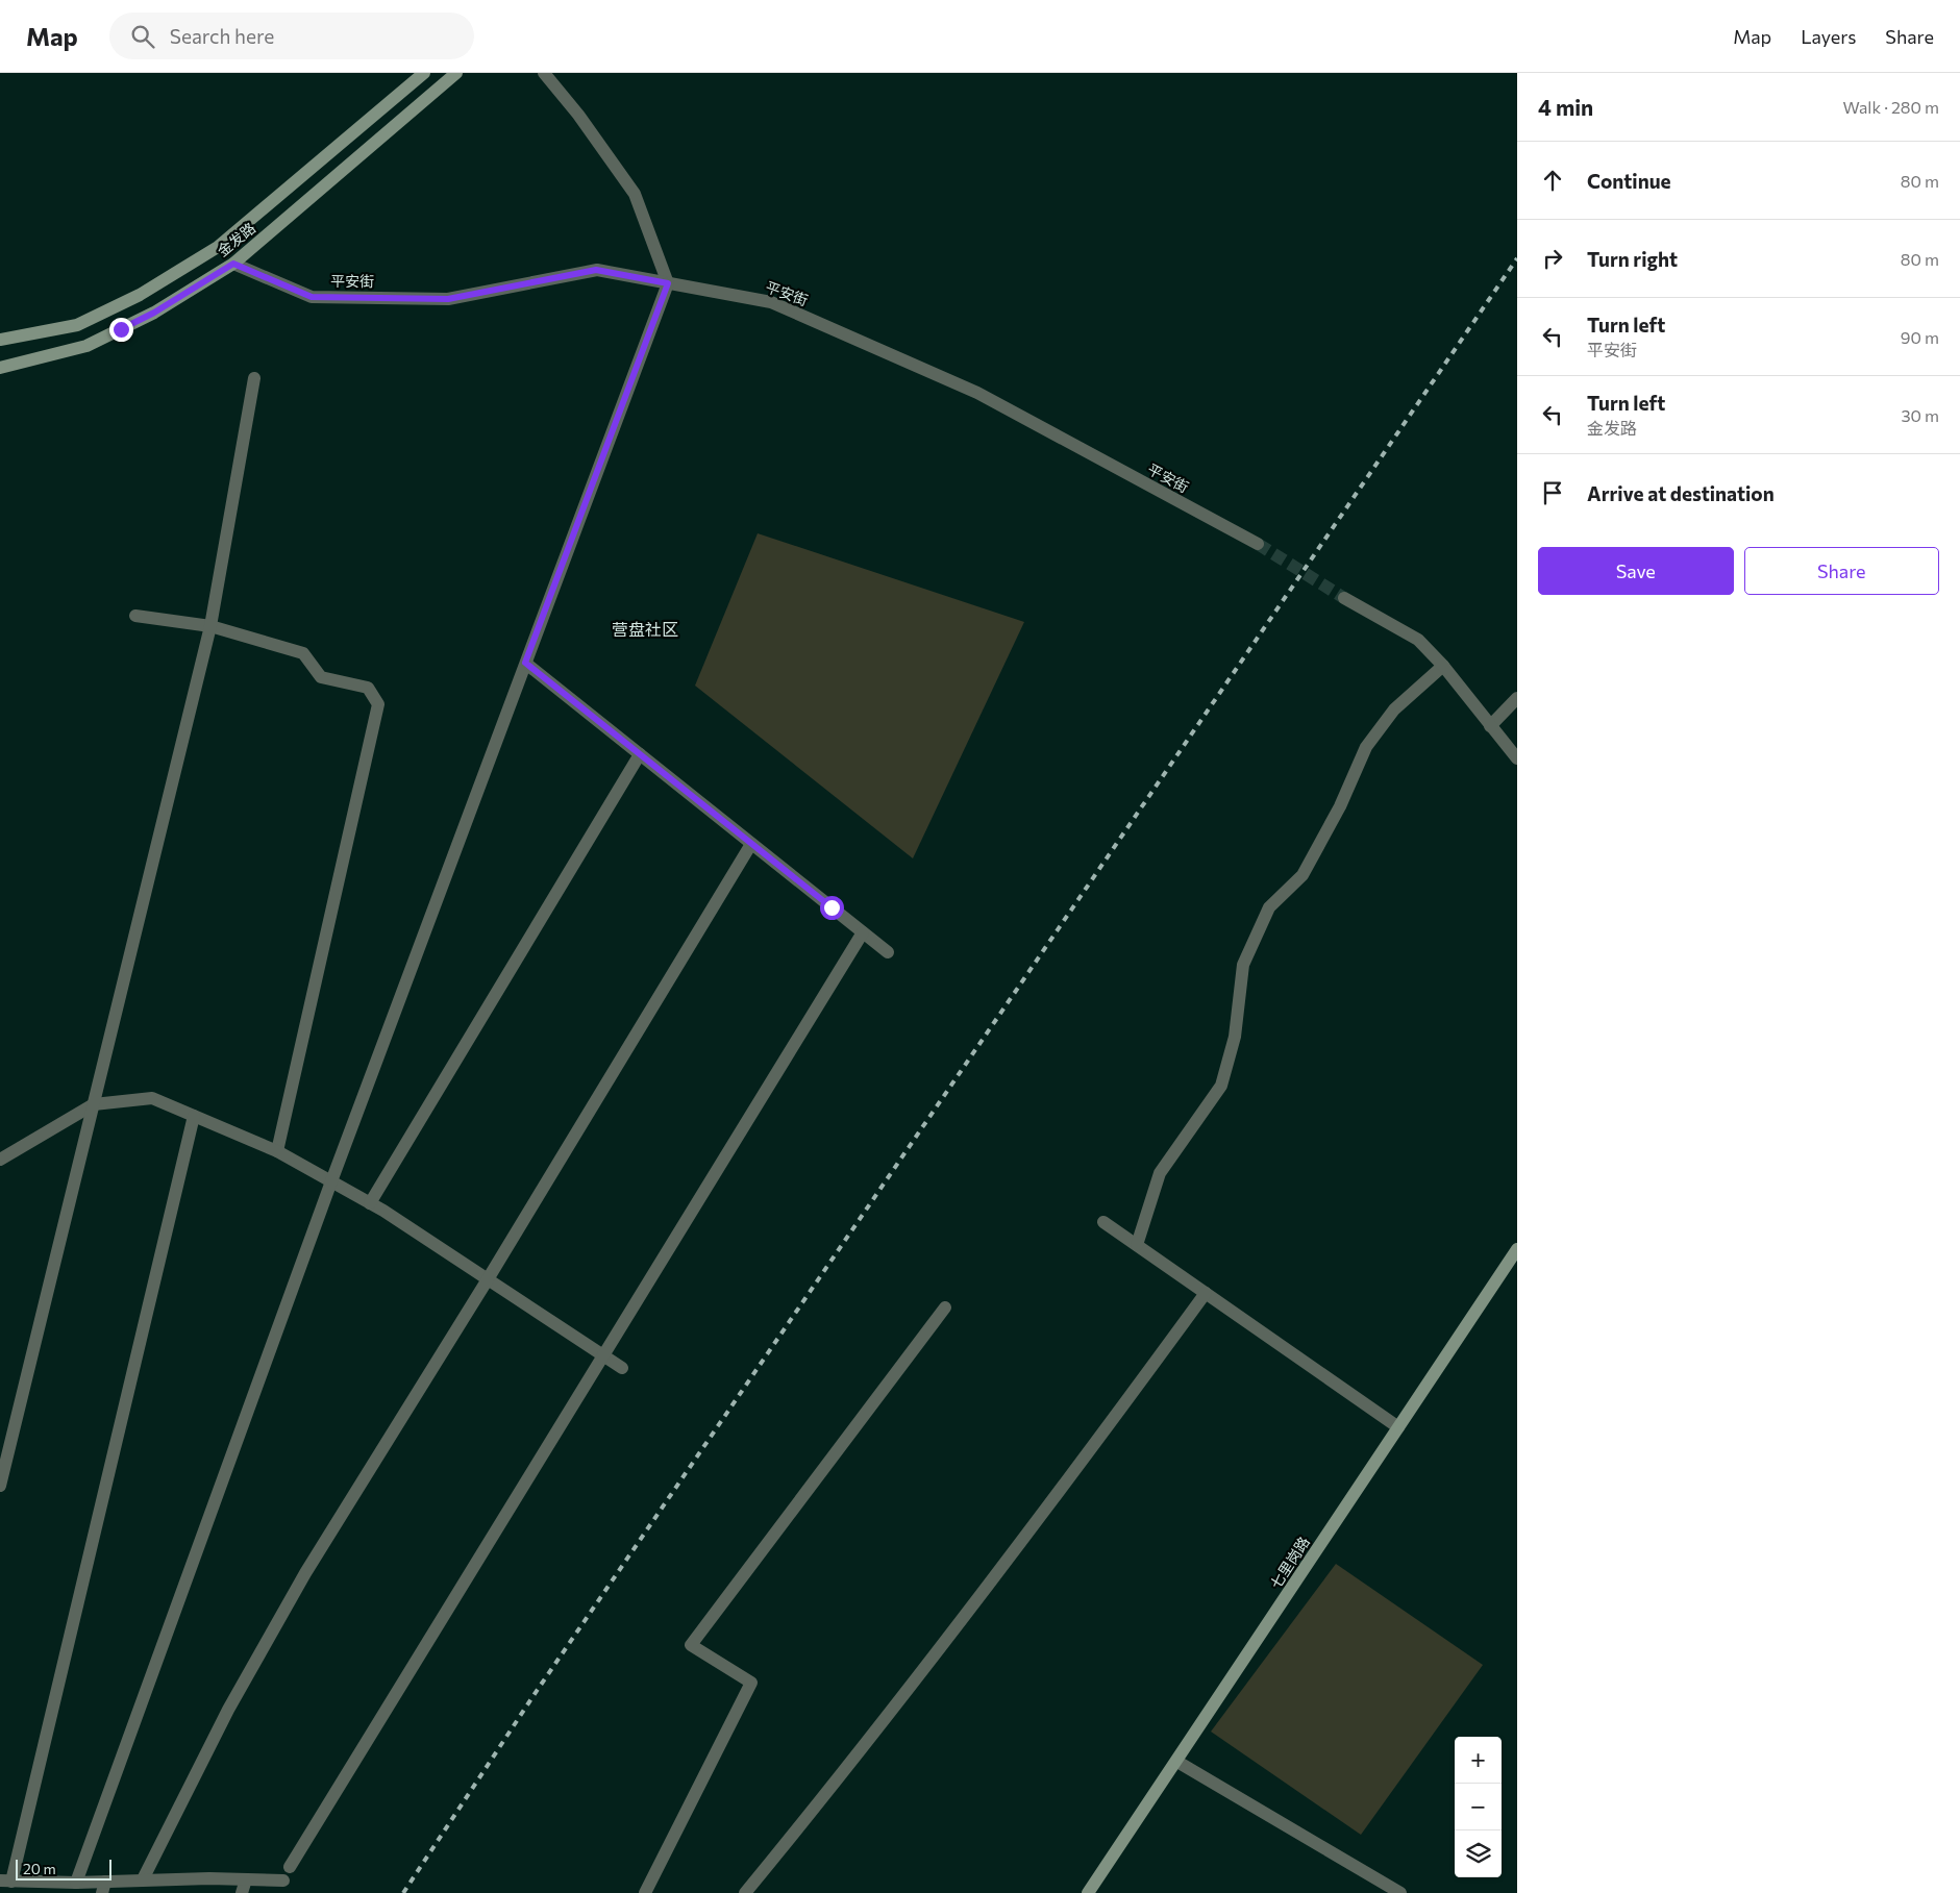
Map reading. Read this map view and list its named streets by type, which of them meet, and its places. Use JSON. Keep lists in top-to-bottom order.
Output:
{
  "streets": {
    "main road": ["金发路", "七里岗路"],
    "street": ["平安街"]
  },
  "crossings": [
    ["金发路", "平安街"]
  ],
  "districts": ["营盘社区"],
  "scale_bar": "20 m",
  "page": {
    "header": "Map",
    "search": "Search here",
    "nav": ["Map", "Layers", "Share"],
    "heading": ["4 min", "Walk · 280 m"],
    "list": [
      ["Continue", "80 m"],
      ["Turn right", "80 m"],
      ["Turn left", "平安街", "90 m"],
      ["Turn left", "金发路", "30 m"],
      "Arrive at destination"
    ],
    "buttons": ["Save", "Share"],
    "map_buttons": ["+", "−"],
    "scale": "20 m"
  }
}
